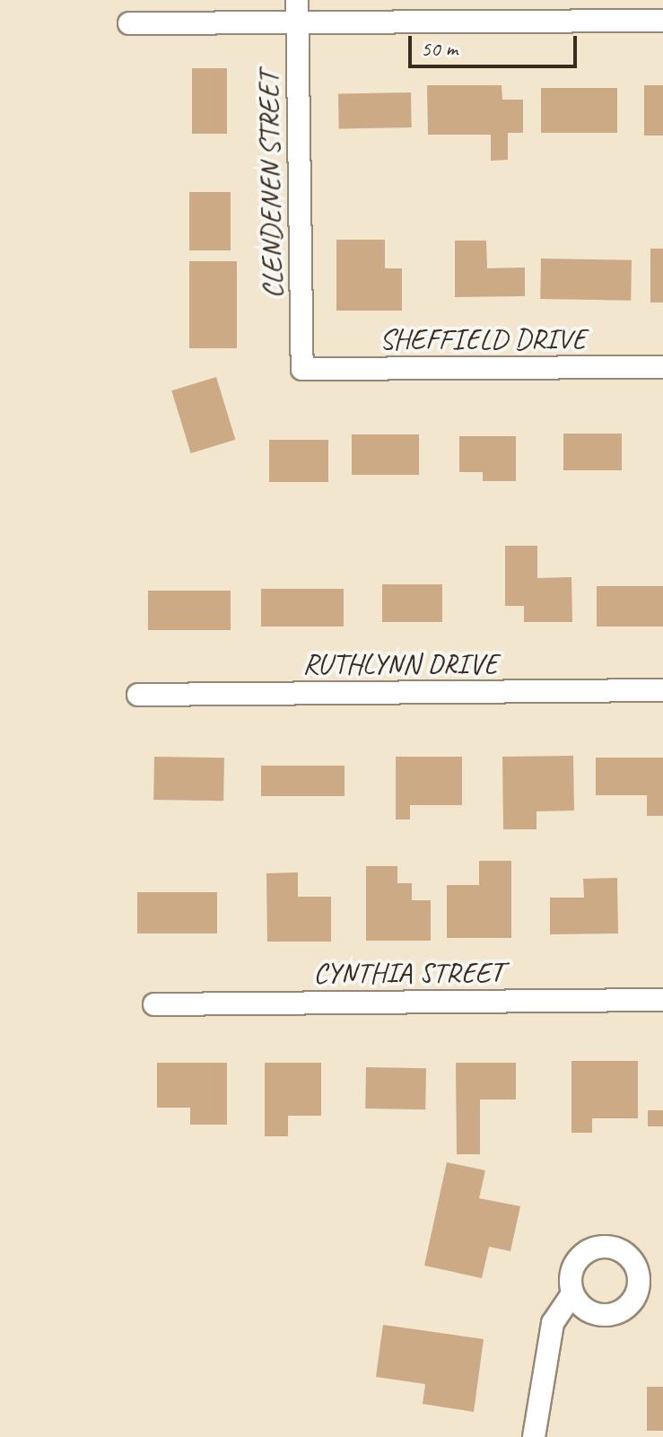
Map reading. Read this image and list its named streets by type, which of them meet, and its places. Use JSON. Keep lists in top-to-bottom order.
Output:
{
  "streets": {
    "street": [
      "CLENDENEN STREET",
      "SHEFFIELD DRIVE",
      "RUTHLYNN DRIVE",
      "CYNTHIA STREET"
    ]
  },
  "crossings": [
    ["CLENDENEN STREET", "SHEFFIELD DRIVE"]
  ],
  "scale_bar": "50 m"
}
